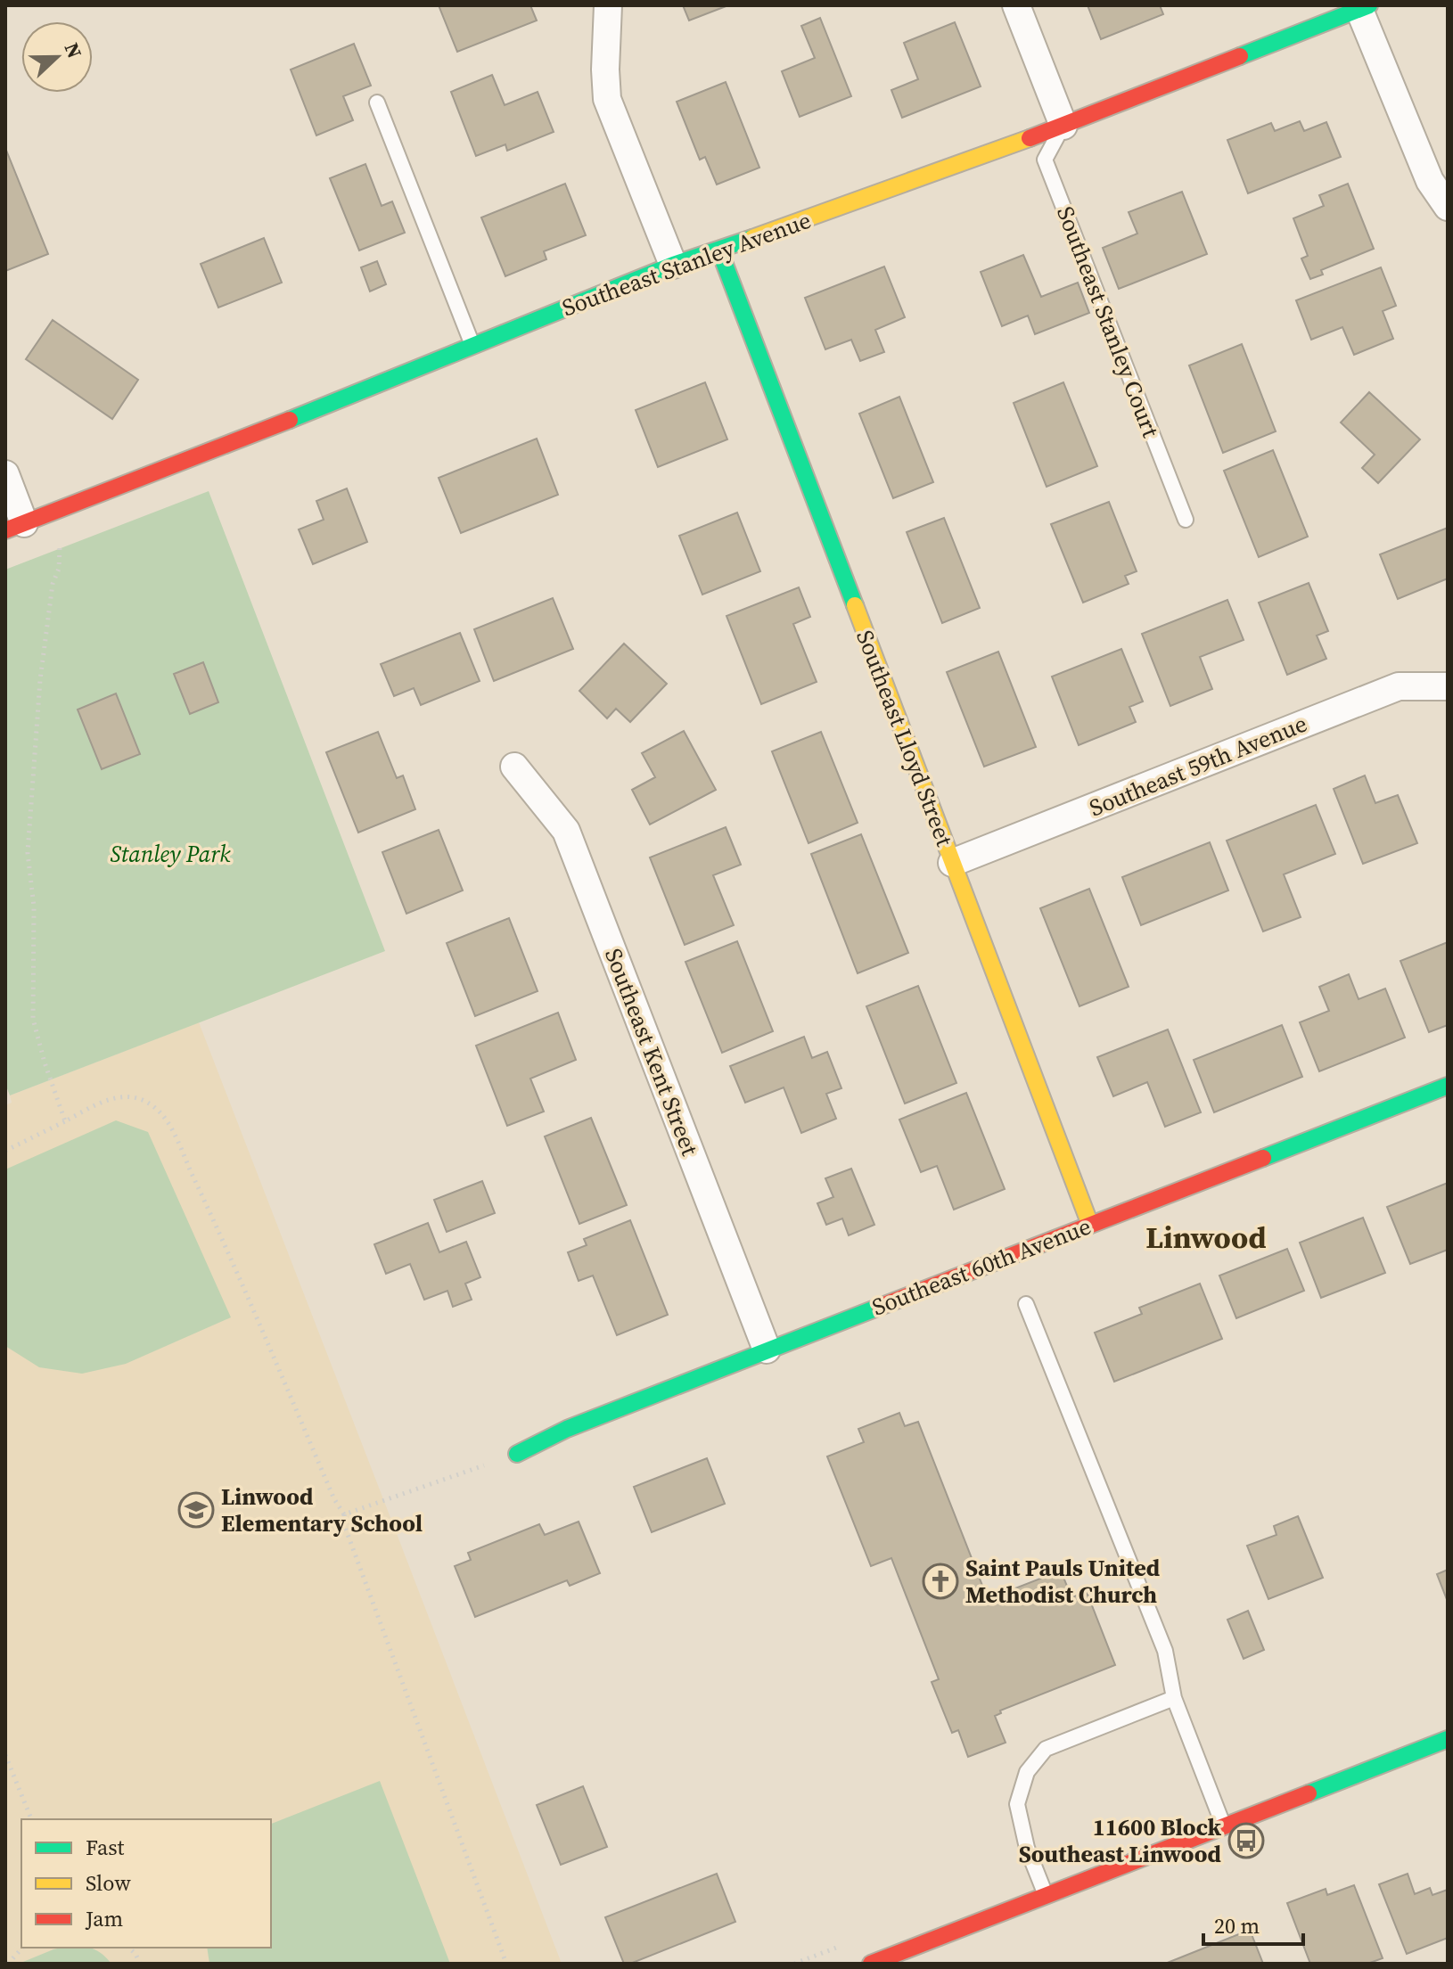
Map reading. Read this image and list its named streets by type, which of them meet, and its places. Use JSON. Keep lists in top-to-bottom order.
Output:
{
  "streets": {
    "street": [
      "Southeast Stanley Avenue",
      "Southeast Lloyd Street",
      "Southeast 59th Avenue",
      "Southeast Kent Street",
      "Southeast 60th Avenue"
    ],
    "lane": ["Southeast Stanley Court"]
  },
  "crossings": [
    ["Southeast Stanley Avenue", "Southeast Stanley Court"],
    ["Southeast Stanley Avenue", "Southeast Lloyd Street"],
    ["Southeast Lloyd Street", "Southeast 59th Avenue"],
    ["Southeast Lloyd Street", "Southeast 60th Avenue"],
    ["Southeast Kent Street", "Southeast 60th Avenue"]
  ],
  "districts": ["Linwood"],
  "parks": ["Stanley Park"],
  "places": {
    "school or university": ["Linwood Elementary School"],
    "church": ["Saint Pauls United Methodist Church"],
    "bus stop": ["11600 Block Southeast Linwood"]
  },
  "legend": ["Fast", "Slow", "Jam"],
  "scale_bar": "20 m",
  "north": "right"
}
